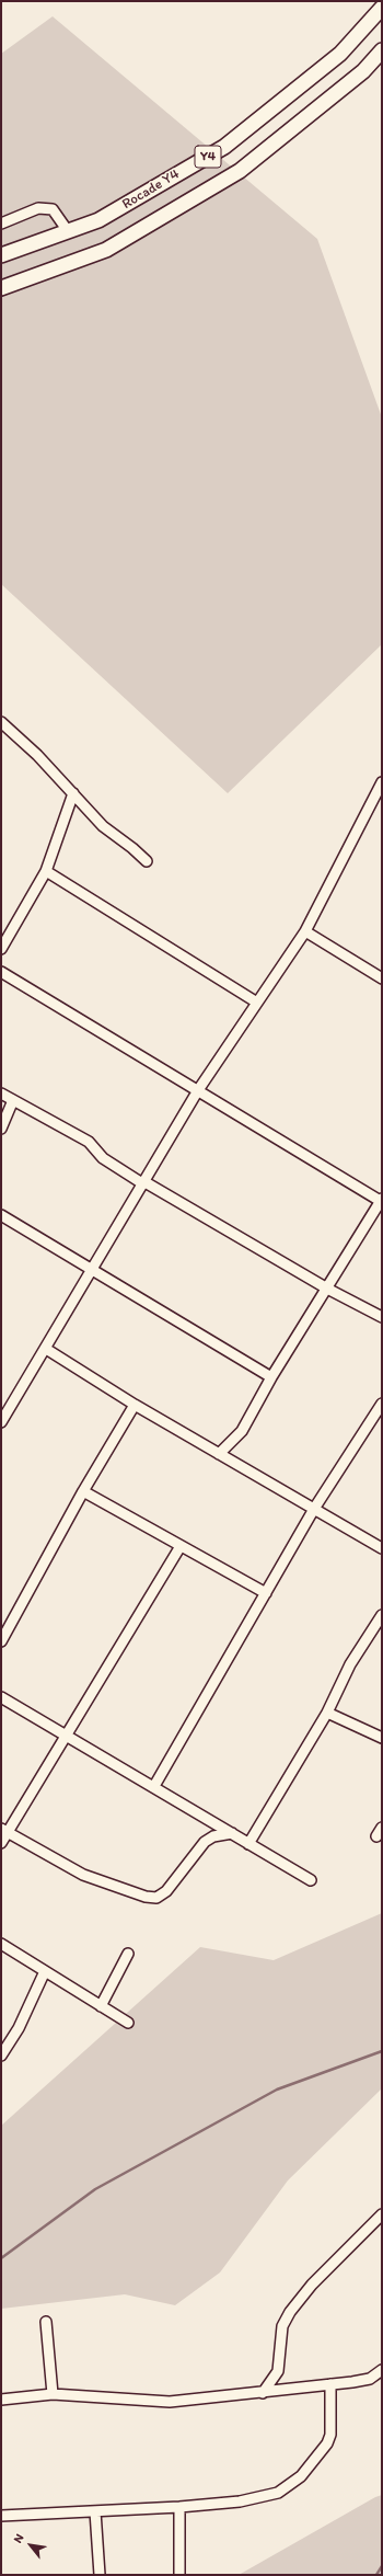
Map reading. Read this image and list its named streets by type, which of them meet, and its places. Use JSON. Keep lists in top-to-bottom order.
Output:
{
  "streets": {
    "highway": ["Y4", "Rocade Y4"]
  },
  "north": "top left"
}
